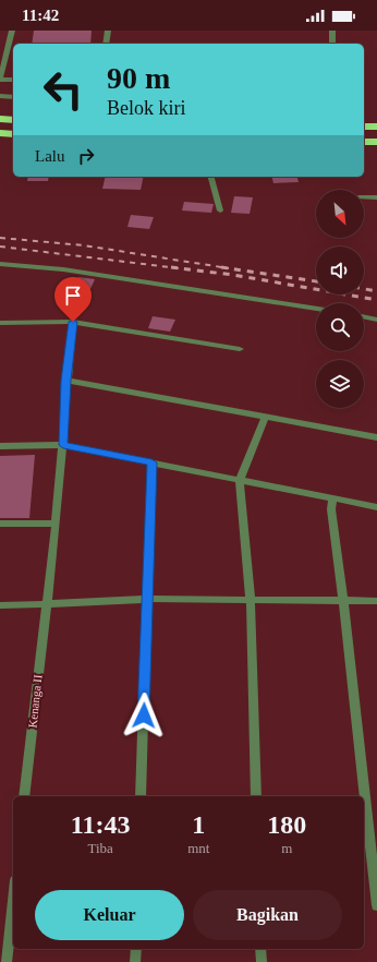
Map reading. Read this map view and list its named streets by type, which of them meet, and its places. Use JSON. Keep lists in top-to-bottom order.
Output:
{
  "streets": {
    "street": ["Kenanga II"]
  },
  "north": "bottom right",
  "page": {
    "status": "11:42",
    "turn": ["90 m", "Belok kiri"],
    "then": "Lalu",
    "eta": [
      "11:43",
      "Tiba",
      "1",
      "mnt",
      "180",
      "m"
    ],
    "buttons": ["Keluar", "Bagikan"]
  }
}
